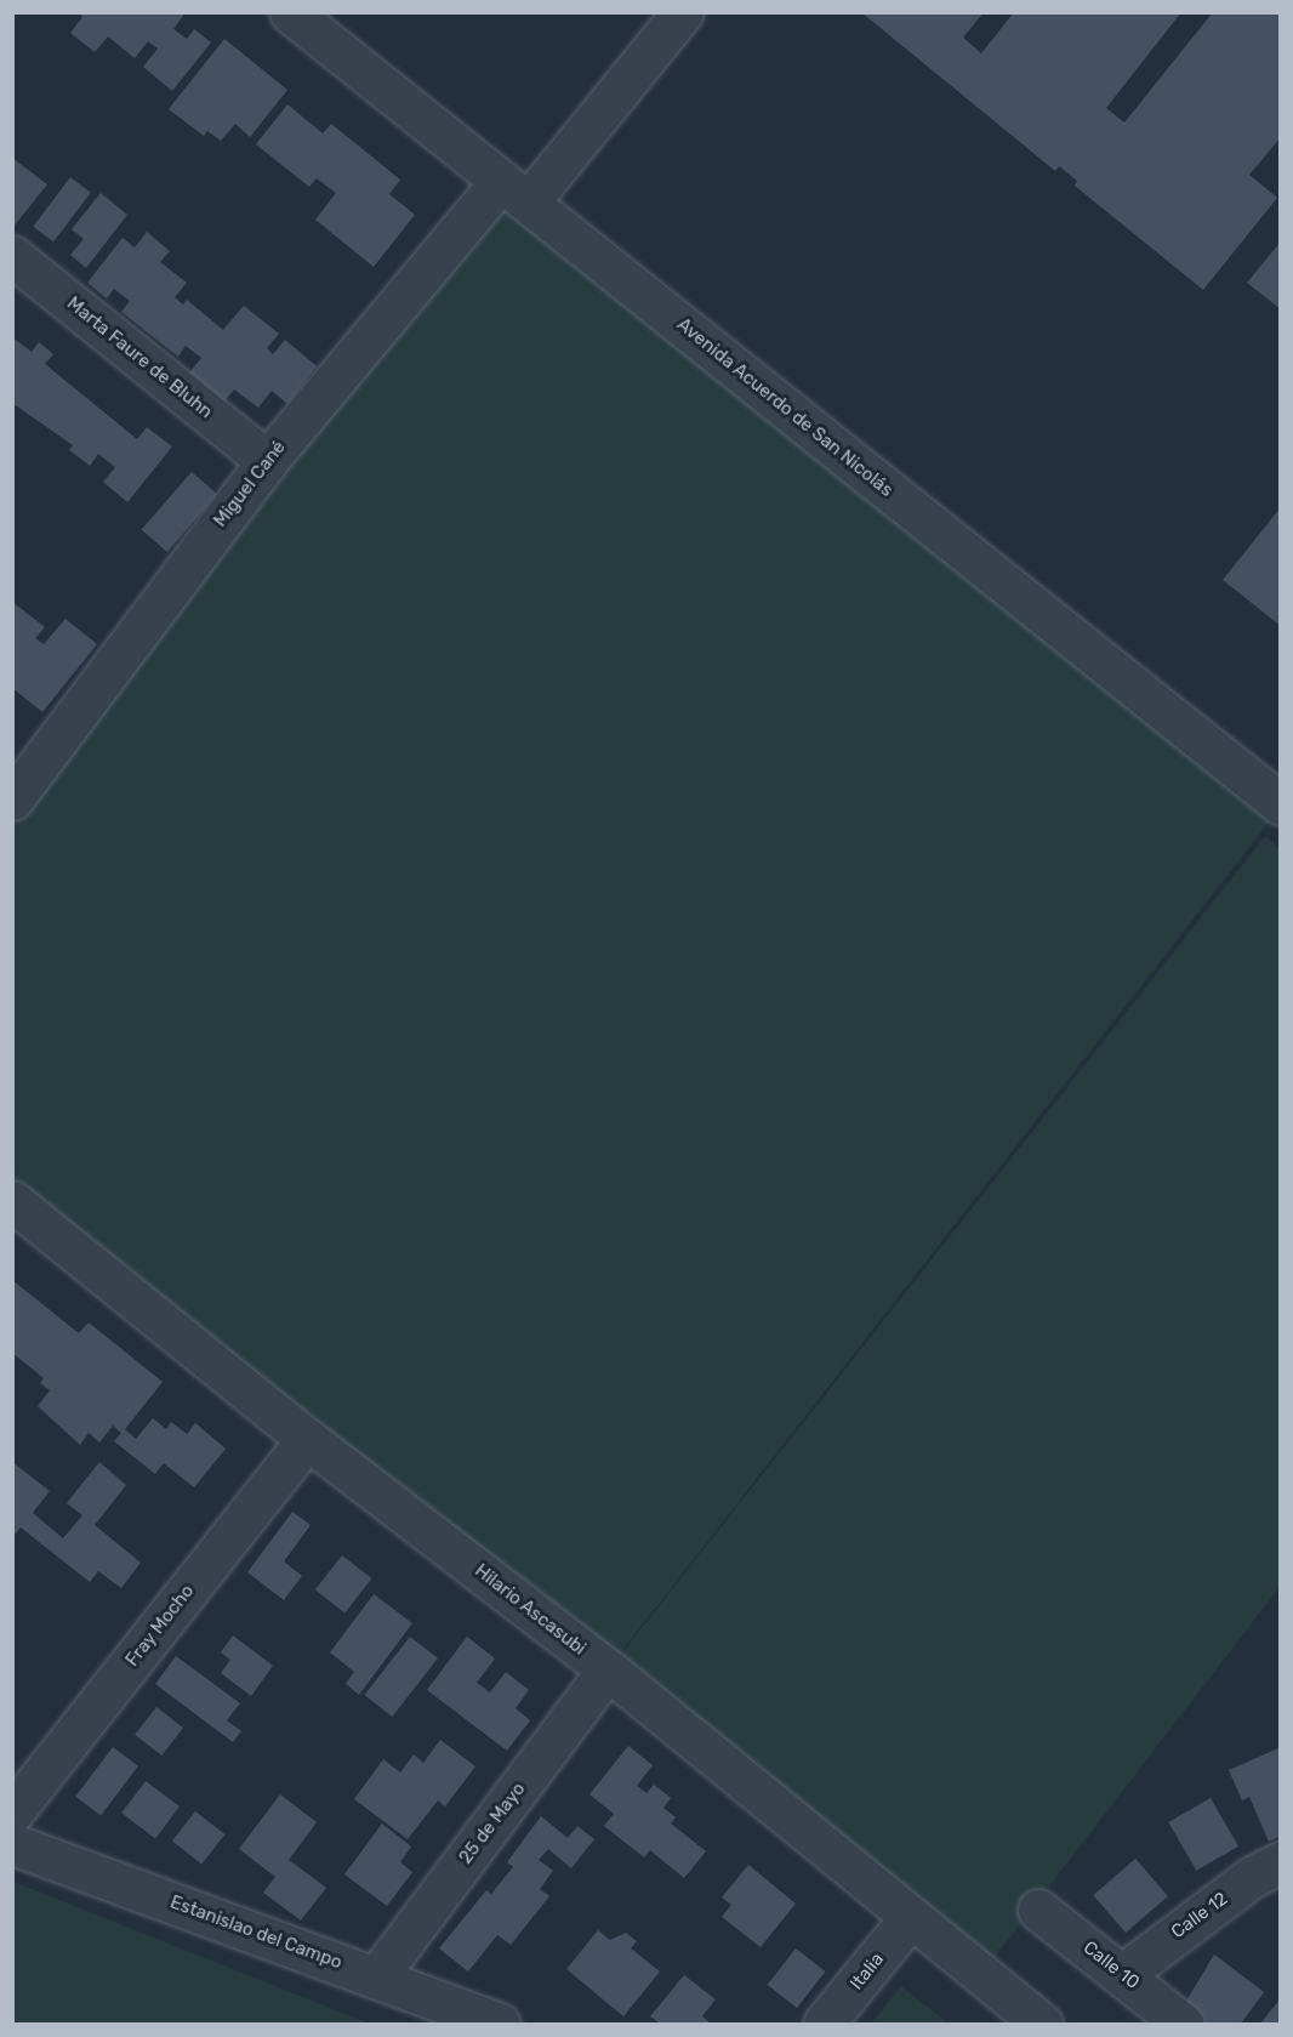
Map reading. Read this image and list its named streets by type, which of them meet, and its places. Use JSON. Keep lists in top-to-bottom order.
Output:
{
  "streets": {
    "street": [
      "Marta Faure de Bluhn",
      "Avenida Acuerdo de San Nicolás",
      "Miguel Cané",
      "Hilario Ascasubi",
      "Fray Mocho",
      "25 de Mayo",
      "Calle 12",
      "Estanislao del Campo",
      "Calle 10",
      "Italia"
    ]
  },
  "crossings": [
    ["Marta Faure de Bluhn", "Miguel Cané"],
    ["Avenida Acuerdo de San Nicolás", "Miguel Cané"],
    ["Hilario Ascasubi", "Fray Mocho"],
    ["Hilario Ascasubi", "25 de Mayo"],
    ["Hilario Ascasubi", "Italia"],
    ["25 de Mayo", "Estanislao del Campo"],
    ["Calle 12", "Calle 10"]
  ]
}
